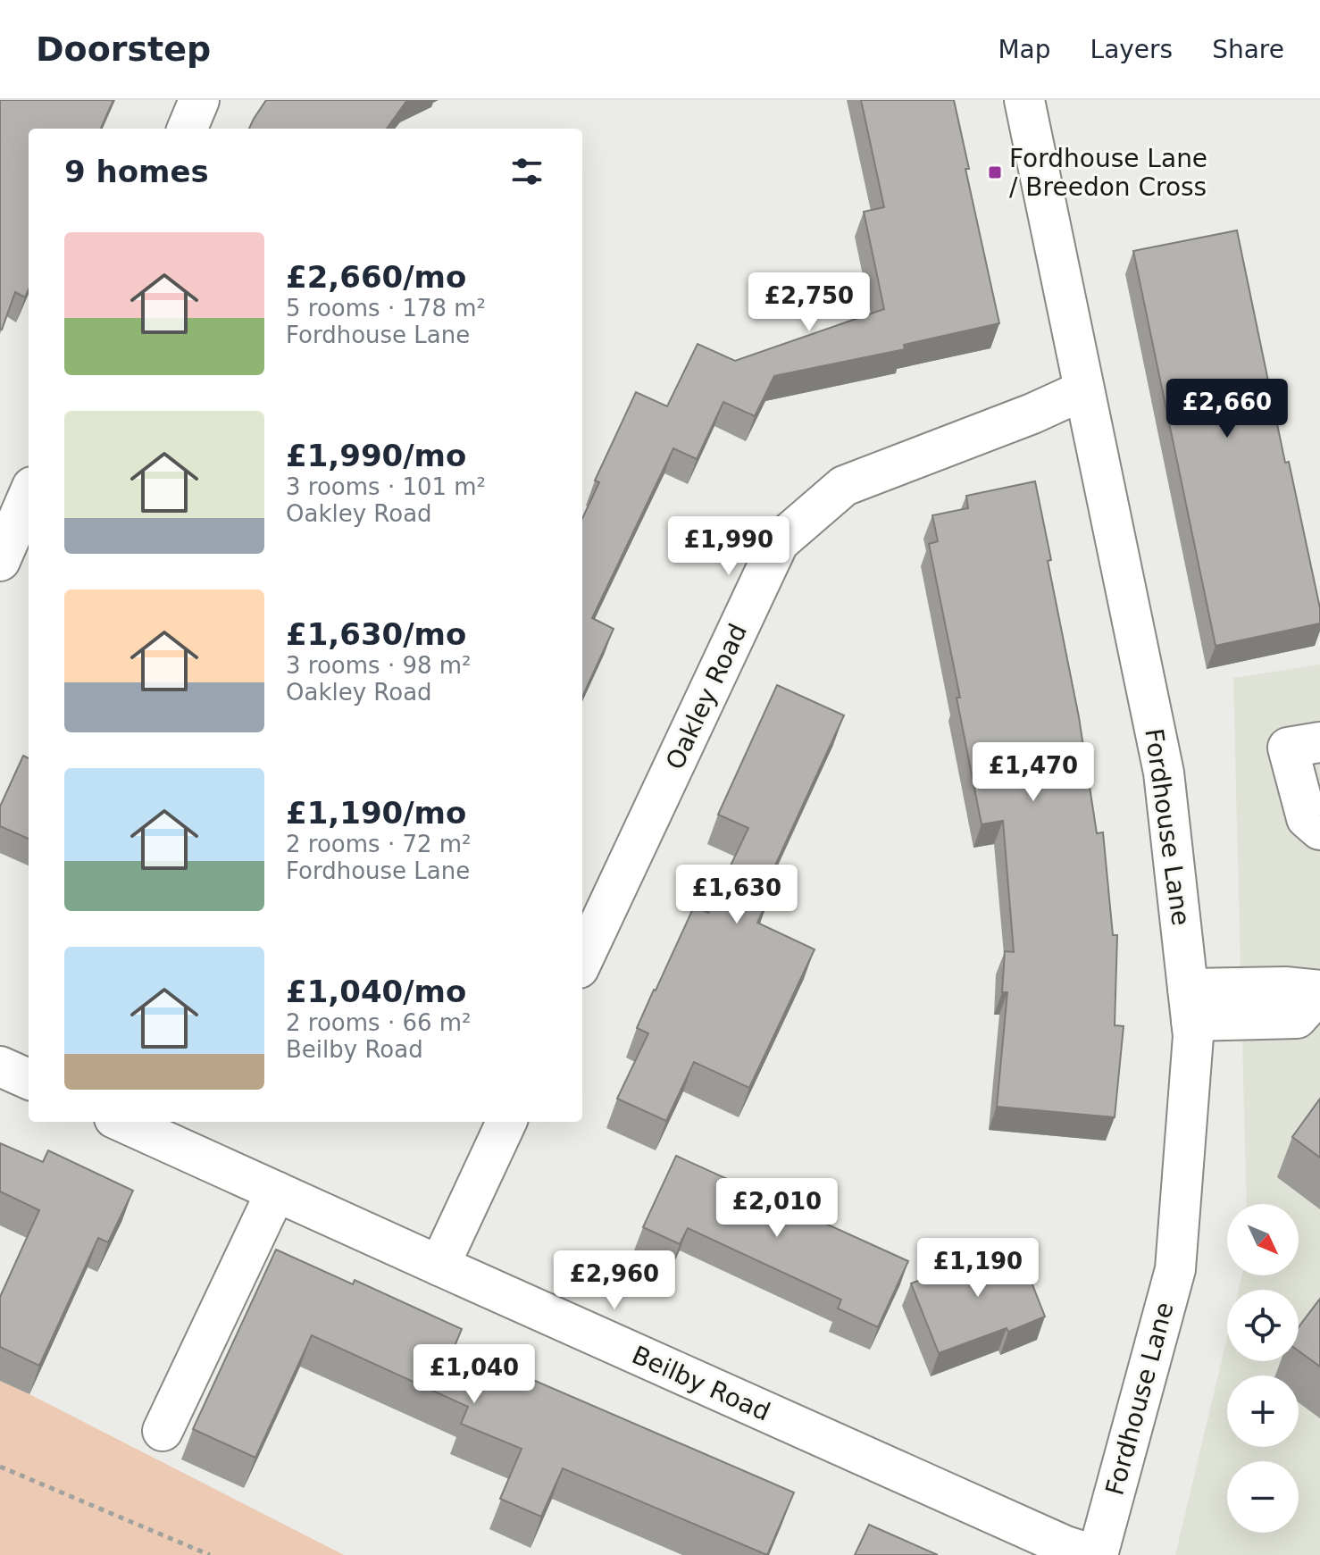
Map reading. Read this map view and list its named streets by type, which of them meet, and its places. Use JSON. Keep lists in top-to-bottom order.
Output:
{
  "streets": {
    "street": ["Oakley Road", "Fordhouse Lane", "Beilby Road"]
  },
  "crossings": [
    ["Oakley Road", "Fordhouse Lane"],
    ["Fordhouse Lane", "Beilby Road"]
  ],
  "places": {
    "transit": ["Fordhouse Lane / Breedon Cross"]
  },
  "north": "bottom right",
  "page": {
    "header": "Doorstep",
    "nav": ["Map", "Layers", "Share"],
    "heading": "9 homes",
    "list": [
      {
        "name": "£2,660/mo",
        "note": "5 rooms · 178 m² · Fordhouse Lane"
      },
      {
        "name": "£1,990/mo",
        "note": "3 rooms · 101 m² · Oakley Road"
      },
      {
        "name": "£1,630/mo",
        "note": "3 rooms · 98 m² · Oakley Road"
      },
      {
        "name": "£1,190/mo",
        "note": "2 rooms · 72 m² · Fordhouse Lane"
      },
      {
        "name": "£1,040/mo",
        "note": "2 rooms · 66 m² · Beilby Road"
      }
    ],
    "price": [
      "£2,750",
      "£2,660",
      "£1,990",
      "£1,470",
      "£1,630",
      "£2,010",
      "£1,190",
      "£2,960",
      "£1,040"
    ],
    "map_buttons": ["+", "−"]
  }
}
